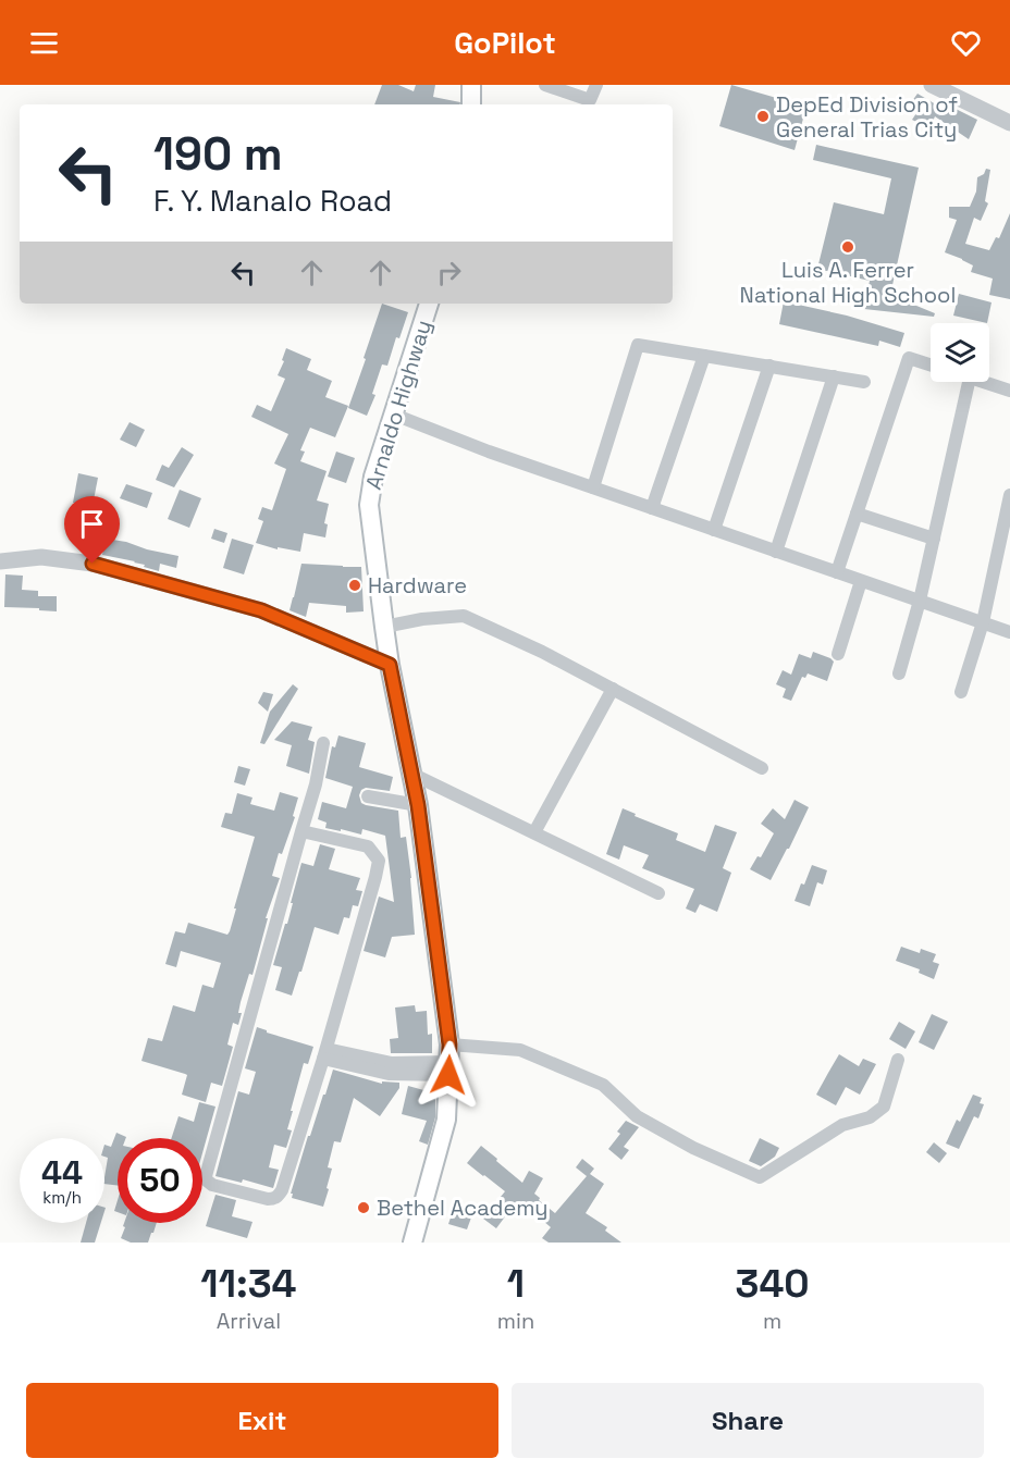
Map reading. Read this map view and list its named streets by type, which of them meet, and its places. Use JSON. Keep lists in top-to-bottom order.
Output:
{
  "streets": {
    "main road": ["Arnaldo Highway"]
  },
  "places": [
    "DepEd Division of General Trias City",
    "Luis A. Ferrer National High School",
    "Hardware",
    "Bethel Academy"
  ],
  "page": {
    "header": "GoPilot",
    "turn": ["190 m", "F. Y. Manalo Road"],
    "speed": "44 km/h",
    "limit": "50",
    "eta": [
      "11:34",
      "Arrival",
      "1",
      "min",
      "340",
      "m"
    ],
    "buttons": ["Exit", "Share"]
  }
}
